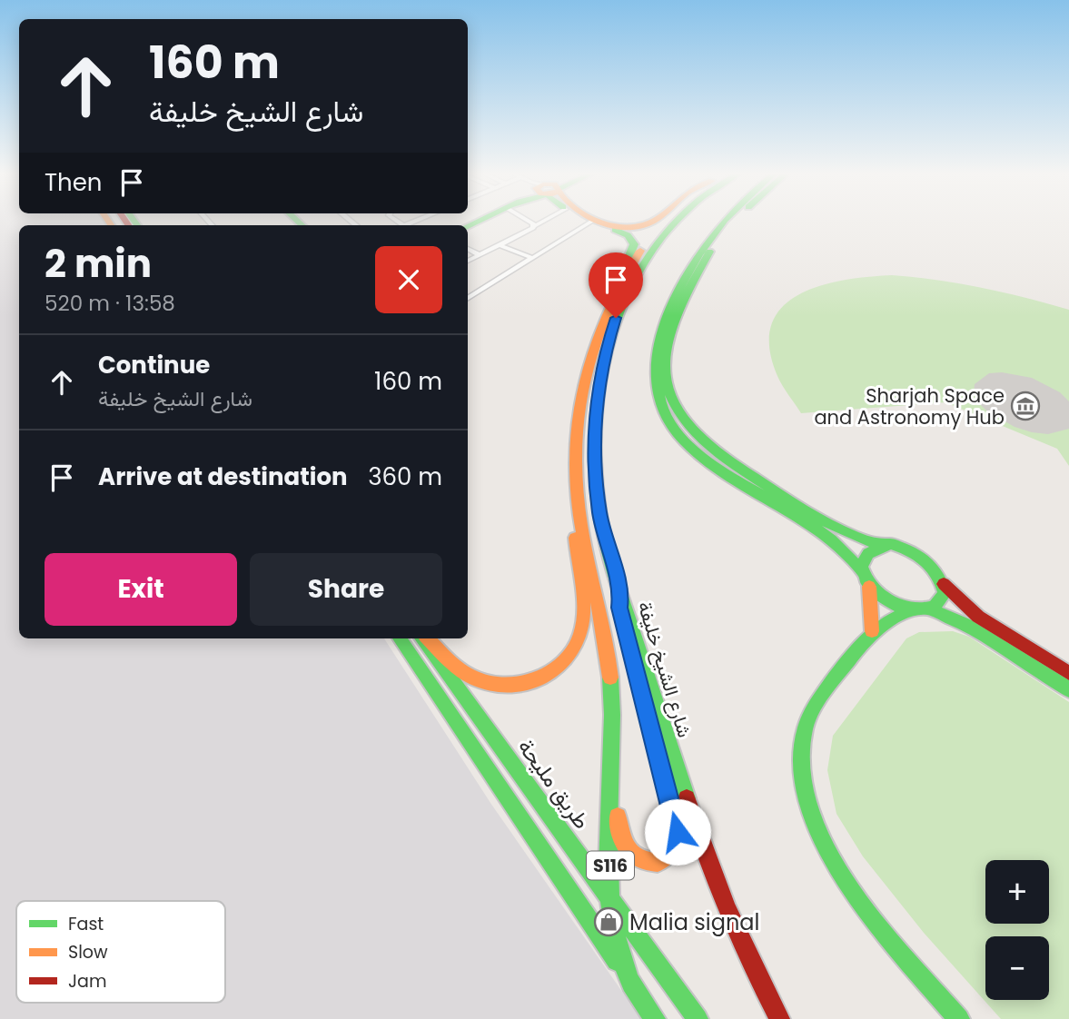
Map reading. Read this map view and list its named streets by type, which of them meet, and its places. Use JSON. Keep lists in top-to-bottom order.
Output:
{
  "streets": {
    "main road": ["شارع الشيخ خليفة", "طريق مليحة", "S116"]
  },
  "crossings": [
    ["طريق مليحة", "S116"]
  ],
  "places": {
    "museum": ["Sharjah Space and Astronomy Hub"],
    "shop": ["Malia signal"]
  },
  "legend": ["Fast", "Slow", "Jam"],
  "page": {
    "turn": ["160 m", "شارع الشيخ خليفة"],
    "then": "Then",
    "heading": ["2 min", "520 m · 13:58"],
    "list": [
      {
        "name": "Continue",
        "note": "شارع الشيخ خليفة",
        "value": "160 m"
      },
      {
        "name": "Arrive at destination",
        "value": "360 m"
      }
    ],
    "buttons": ["Exit", "Share"],
    "map_buttons": ["+", "−"]
  }
}
